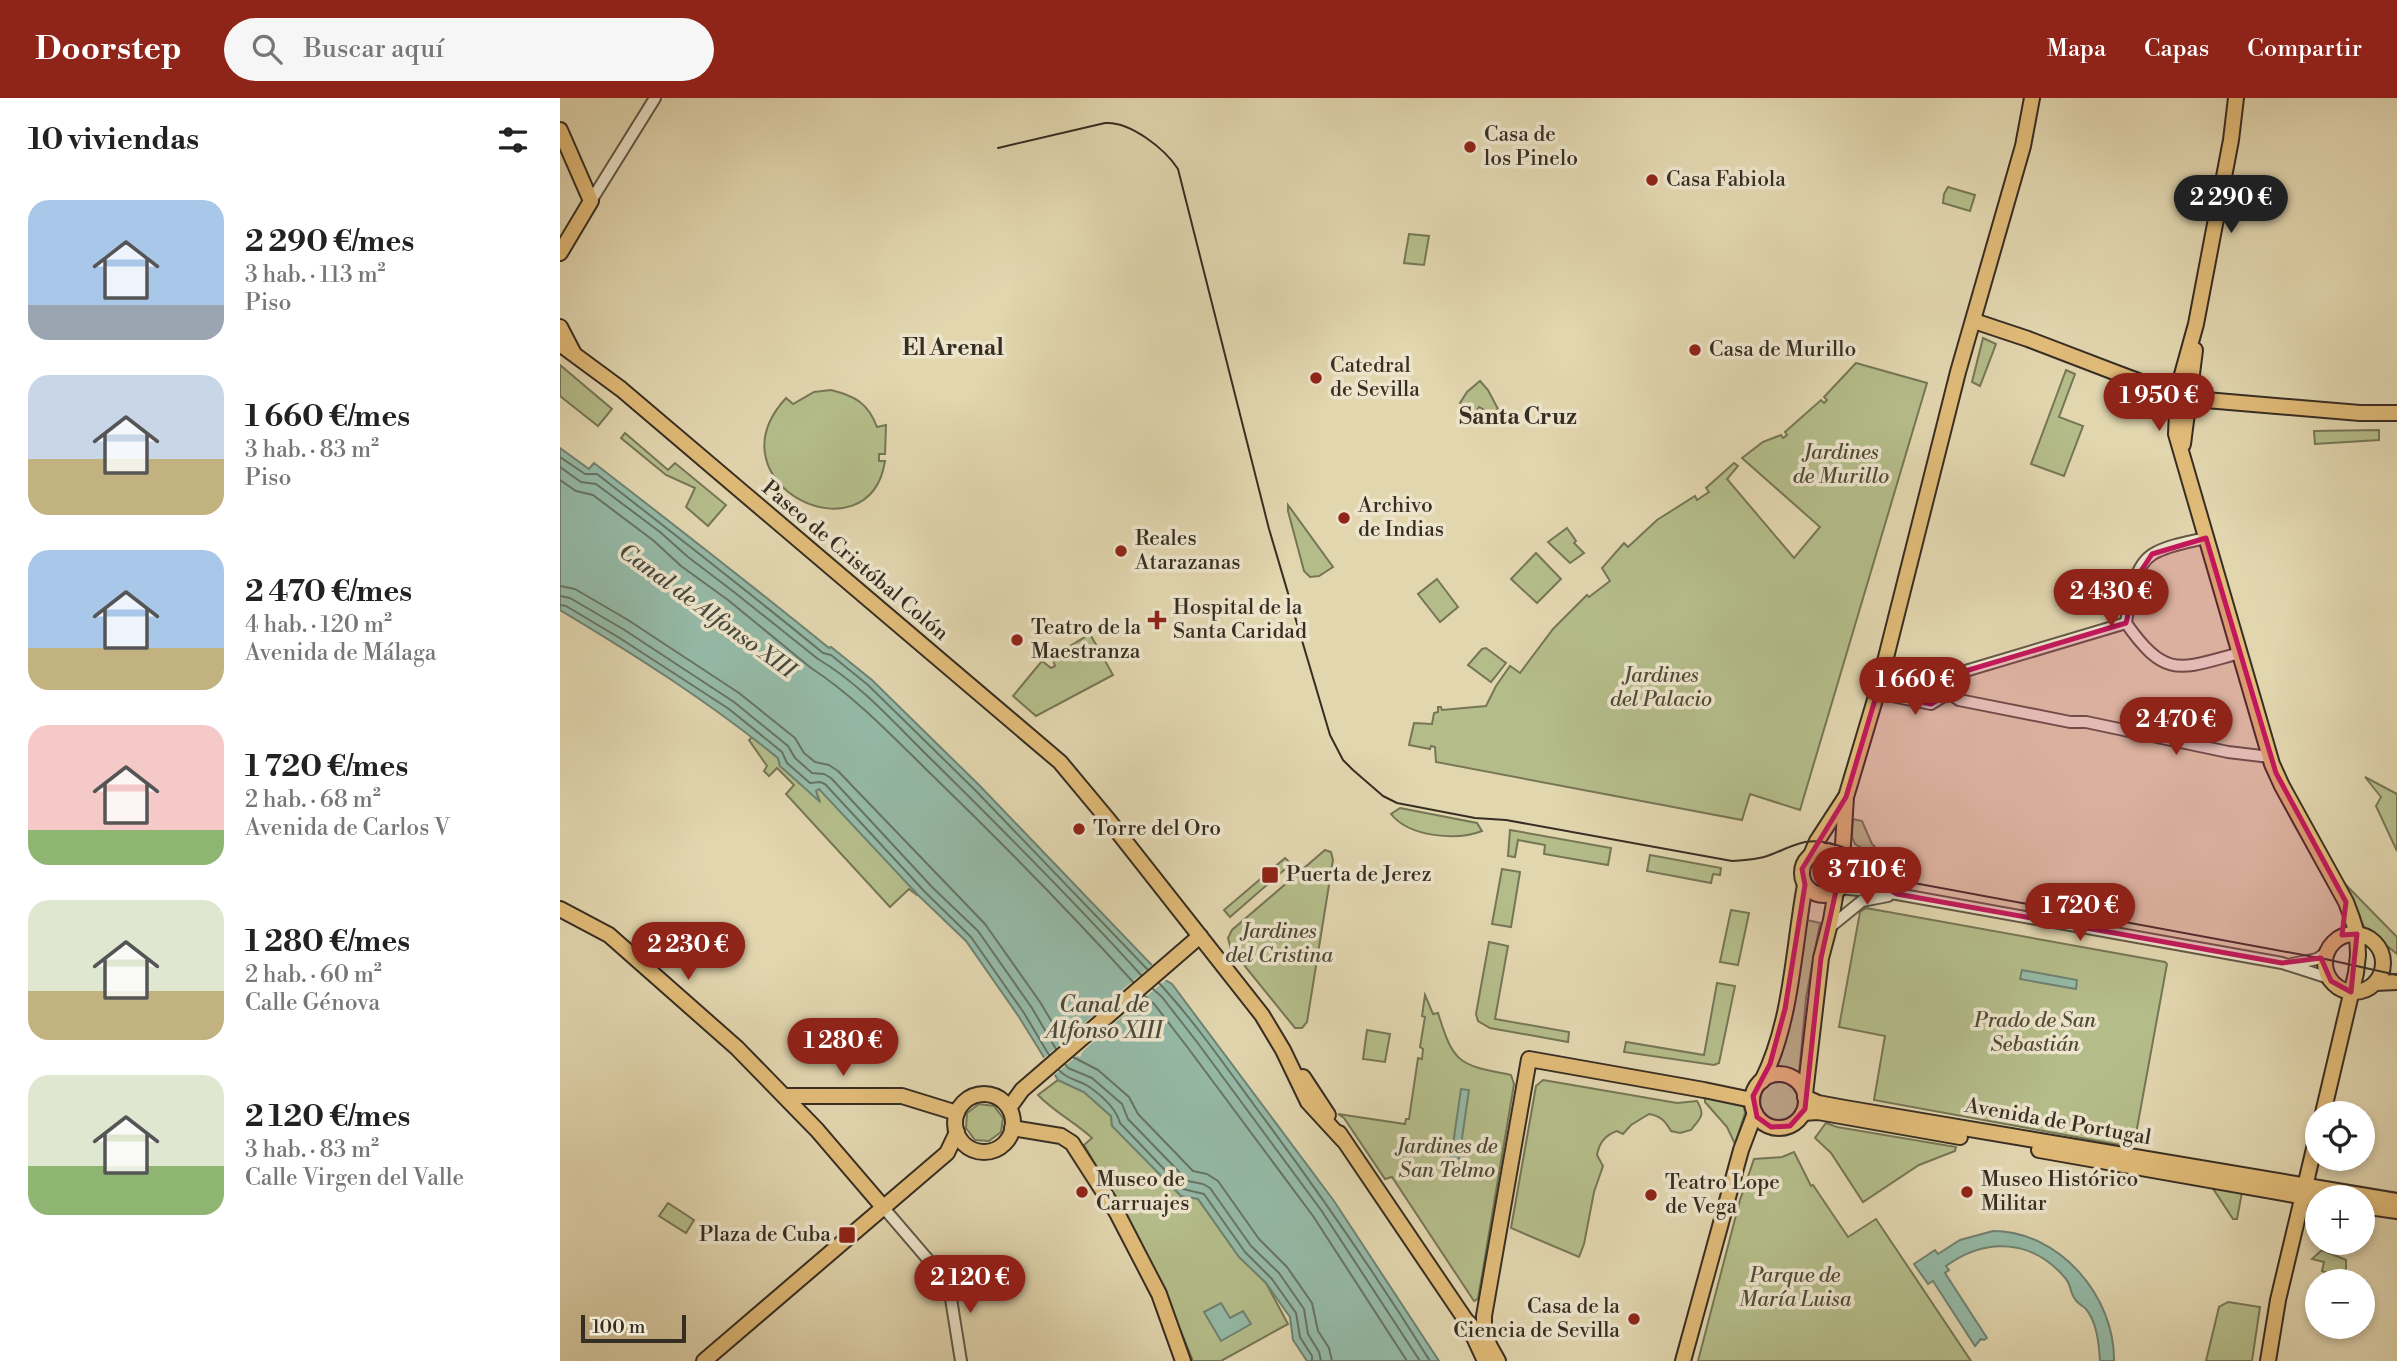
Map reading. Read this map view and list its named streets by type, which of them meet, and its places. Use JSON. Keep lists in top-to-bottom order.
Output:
{
  "streets": {
    "main road": ["Paseo de Cristóbal Colón", "Avenida de Portugal"]
  },
  "districts": ["El Arenal", "Santa Cruz"],
  "water": ["Canal de Alfonso XIII"],
  "parks": [
    "Jardines de Murillo",
    "Jardines del Palacio",
    "Jardines del Cristina",
    "Prado de San Sebastián",
    "Jardines de San Telmo",
    "Parque de María Luisa"
  ],
  "places": {
    "other": [
      "Casa de los Pinelo",
      "Casa Fabiola",
      "Casa de Murillo",
      "Catedral de Sevilla",
      "Archivo de Indias",
      "Reales Atarazanas",
      "Teatro de la Maestranza",
      "Torre del Oro",
      "Museo de Carruajes",
      "Museo Histórico Militar",
      "Teatro Lope de Vega",
      "Casa de la Ciencia de Sevilla"
    ],
    "health": ["Hospital de la Santa Caridad"],
    "transit": ["Puerta de Jerez", "Plaza de Cuba"]
  },
  "scale_bar": "100 m",
  "page": {
    "header": "Doorstep",
    "search": "Buscar aquí",
    "nav": ["Mapa", "Capas", "Compartir"],
    "heading": "10 viviendas",
    "price": [
      "2 290 €",
      "1 950 €",
      "2 430 €",
      "1 660 €",
      "2 470 €",
      "3 710 €",
      "1 720 €",
      "2 230 €",
      "1 280 €",
      "2 120 €"
    ],
    "list": [
      {
        "name": "2 290 €/mes",
        "note": "3 hab. · 113 m² · Piso"
      },
      {
        "name": "1 660 €/mes",
        "note": "3 hab. · 83 m² · Piso"
      },
      {
        "name": "2 470 €/mes",
        "note": "4 hab. · 120 m² · Avenida de Málaga"
      },
      {
        "name": "1 720 €/mes",
        "note": "2 hab. · 68 m² · Avenida de Carlos V"
      },
      {
        "name": "1 280 €/mes",
        "note": "2 hab. · 60 m² · Calle Génova"
      },
      {
        "name": "2 120 €/mes",
        "note": "3 hab. · 83 m² · Calle Virgen del Valle"
      }
    ],
    "map_buttons": ["+", "−"],
    "scale": "100 m"
  }
}
